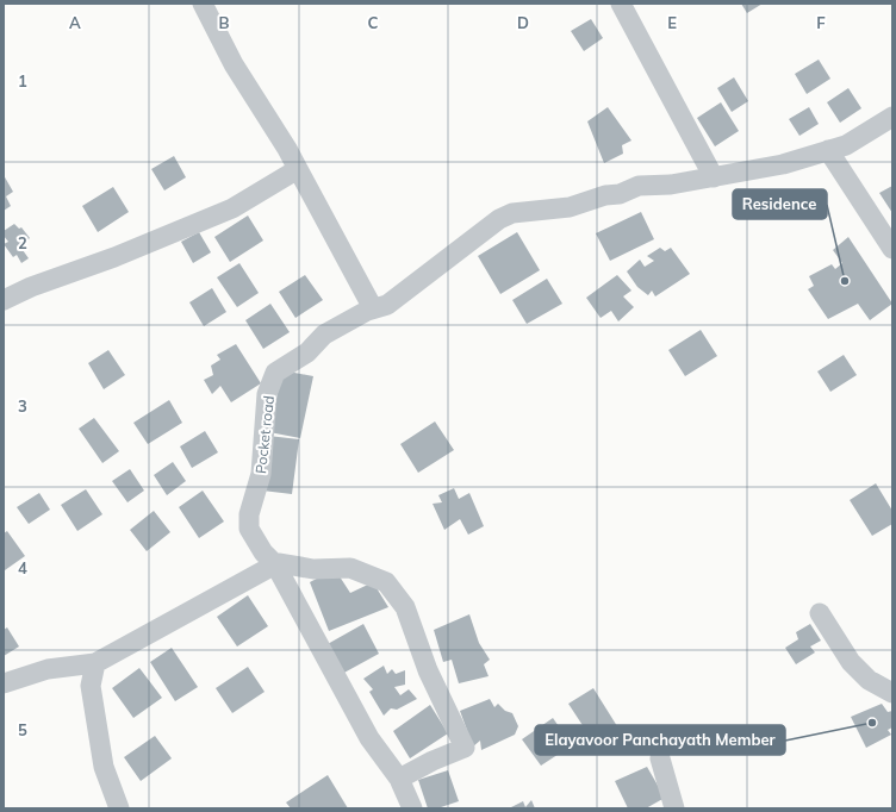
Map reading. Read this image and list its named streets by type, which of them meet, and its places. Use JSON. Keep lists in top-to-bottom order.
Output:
{
  "streets": {
    "street": ["Pocket road"]
  },
  "places": ["Residence", "Elayavoor Panchayath Member"],
  "grid": {
    "columns": [
      "A",
      "B",
      "C",
      "D",
      "E",
      "F"
    ],
    "rows": [
      "1",
      "2",
      "3",
      "4",
      "5"
    ]
  }
}
